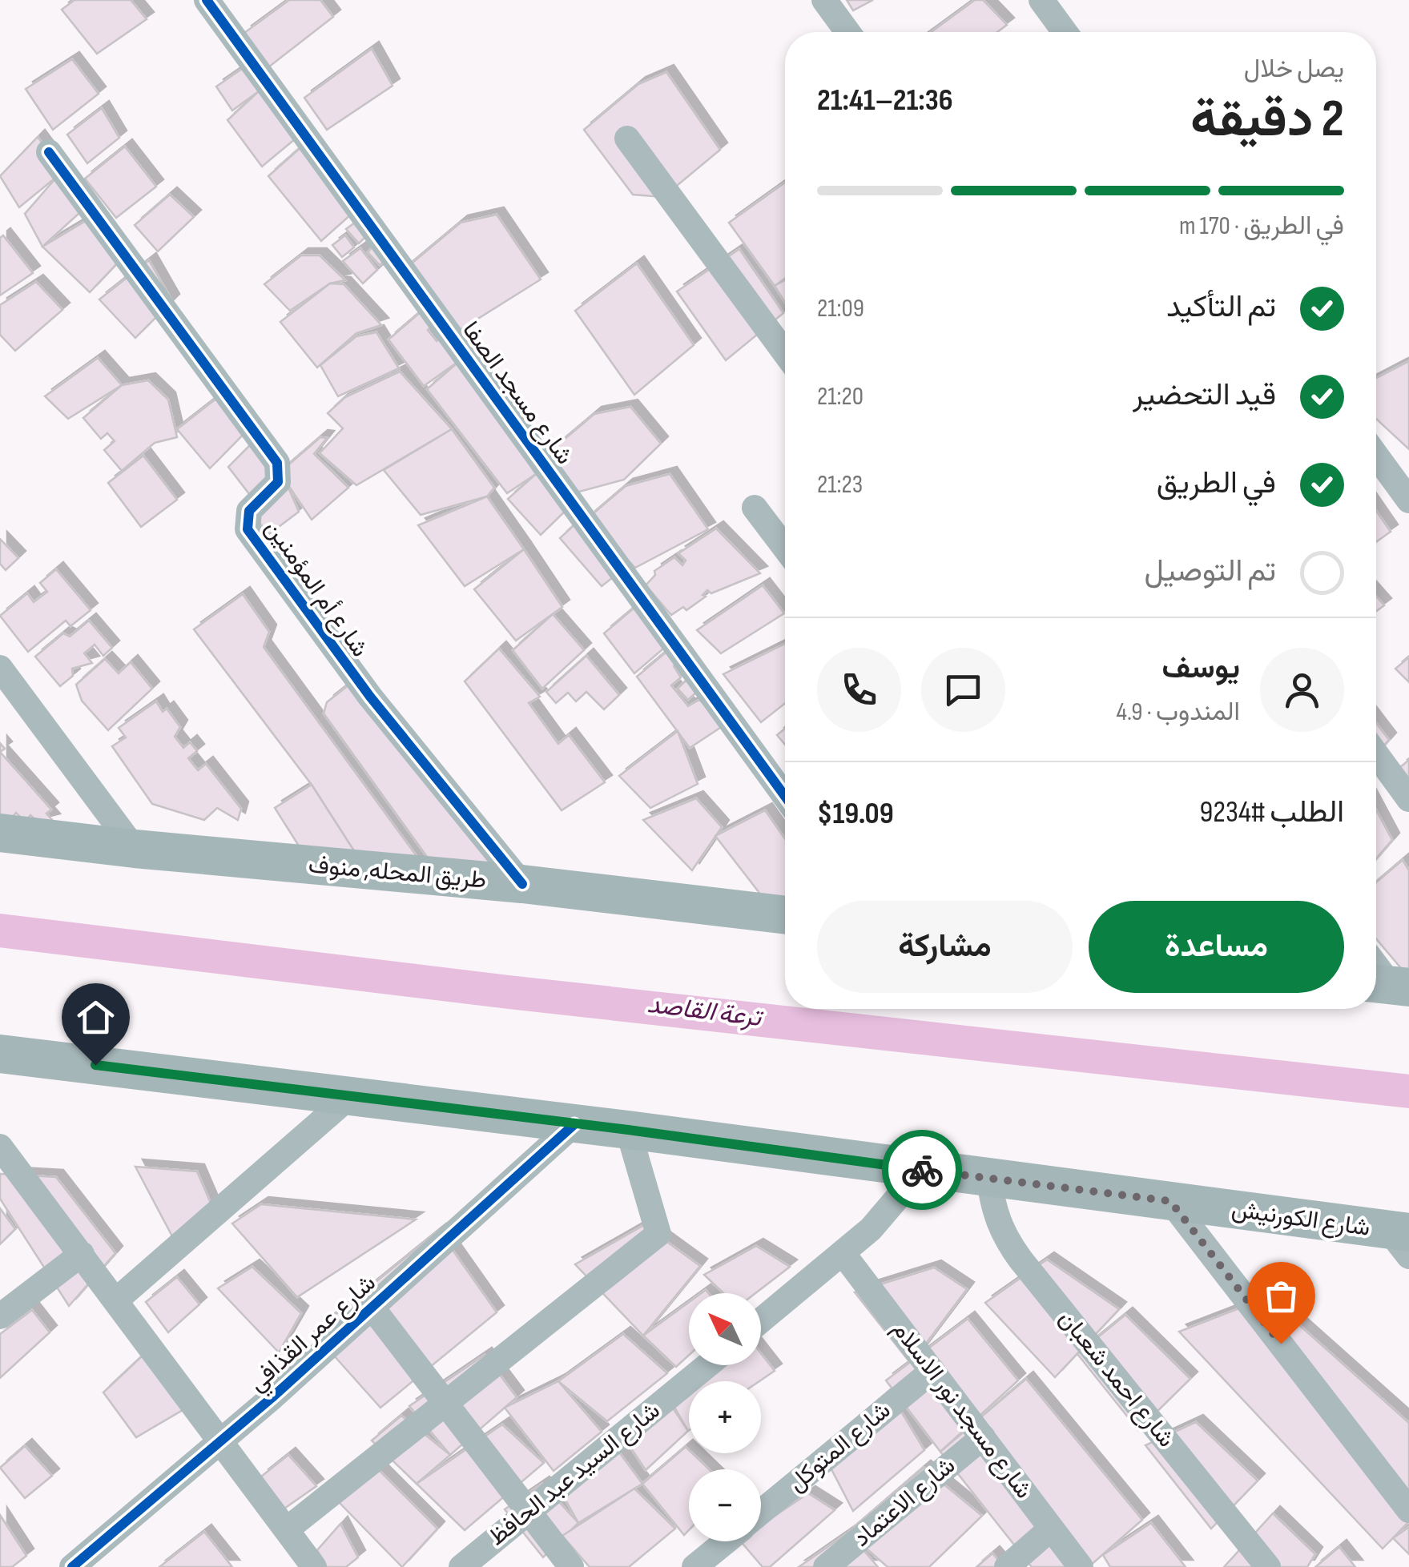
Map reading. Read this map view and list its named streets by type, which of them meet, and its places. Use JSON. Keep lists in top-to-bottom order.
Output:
{
  "streets": {
    "main road": ["طريق المحله, منوف", "شارع الكورنيش"],
    "street": [
      "شارع مسجد الصفا",
      "شارع أم المؤمنين",
      "شارع عمر القذافي",
      "شارع احمد شعبان",
      "شارع مسجد نور الاسلام",
      "شارع المتوكل",
      "شارع السيد عبد الحافظ",
      "شارع الاعتماد"
    ]
  },
  "crossings": [
    ["شارع أم المؤمنين", "طريق المحله, منوف"],
    ["شارع الكورنيش", "شارع عمر القذافي"],
    ["شارع الكورنيش", "شارع احمد شعبان"],
    ["شارع مسجد نور الاسلام", "شارع المتوكل"],
    ["شارع مسجد نور الاسلام", "شارع الاعتماد"]
  ],
  "water": ["ترعة القاصد"],
  "north": "top left",
  "page": {
    "heading": ["2 دقيقة", "يصل خلال", "21:36–21:41"],
    "panel": [
      "يوسف",
      "المندوب · 4.9",
      "الطلب #9234",
      "$19.09"
    ],
    "bar": "في الطريق · 170 m",
    "list": [
      ["تم التأكيد", "21:09"],
      ["قيد التحضير", "21:20"],
      ["في الطريق", "21:23"],
      "تم التوصيل"
    ],
    "buttons": ["مساعدة", "مشاركة"],
    "map_buttons": ["+", "−"]
  }
}
